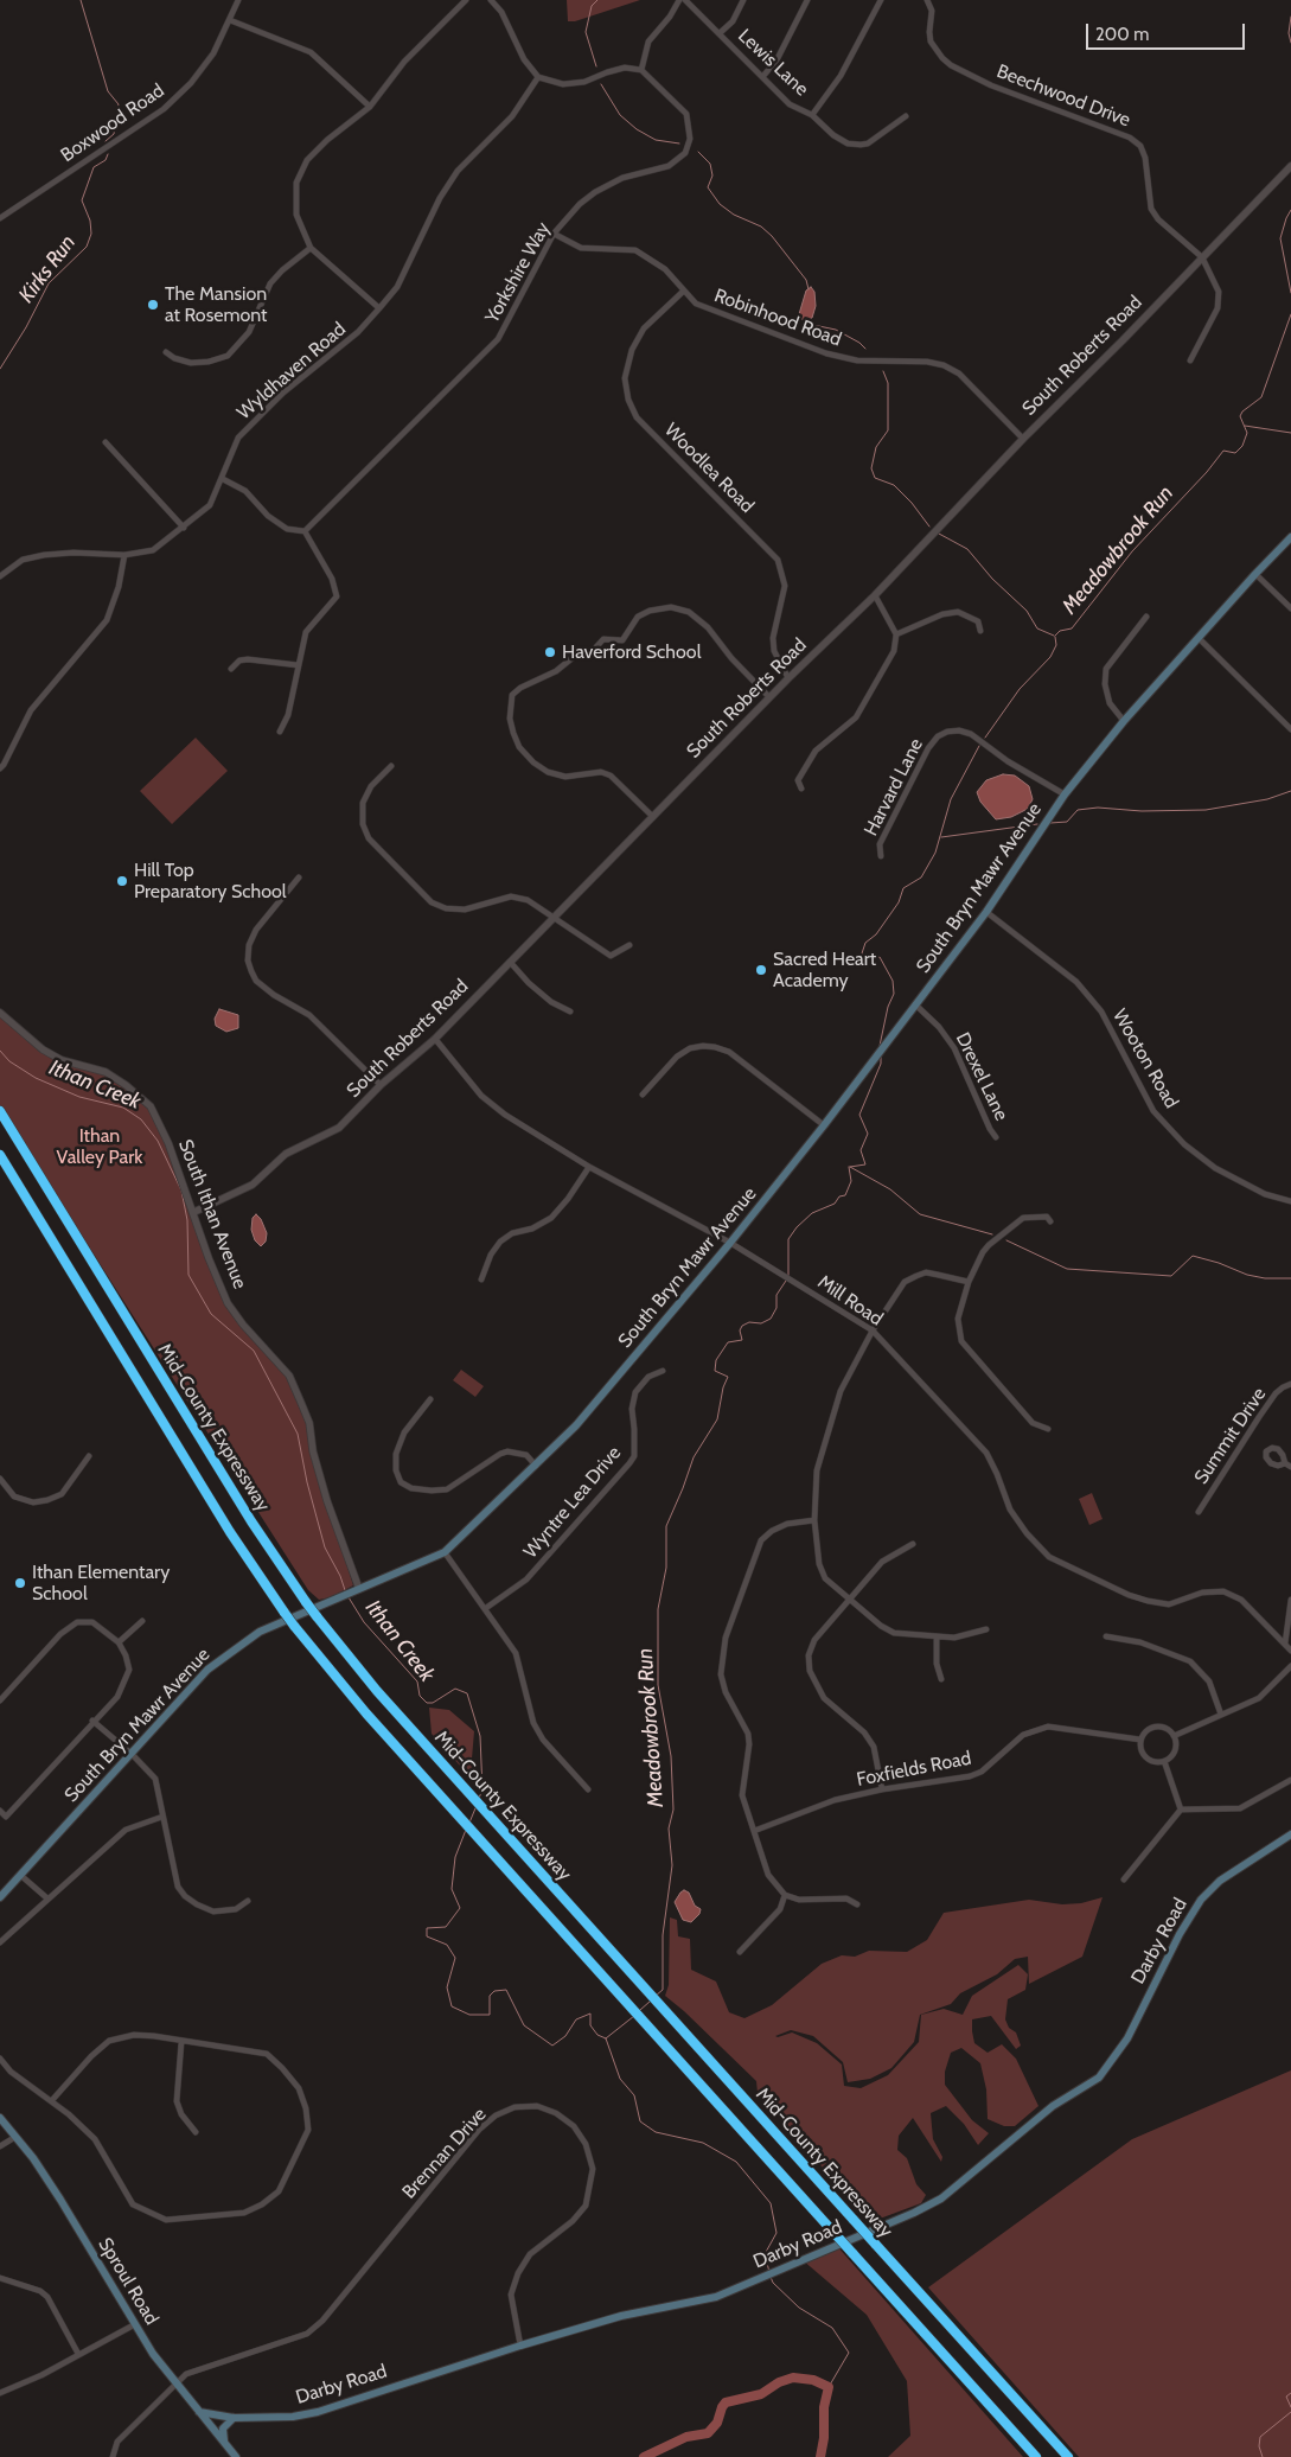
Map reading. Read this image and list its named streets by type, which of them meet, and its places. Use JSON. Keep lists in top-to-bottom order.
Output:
{
  "streets": {
    "highway": ["Mid-County Expressway"],
    "main road": ["South Bryn Mawr Avenue", "Darby Road", "Sproul Road"],
    "street": [
      "Lewis Lane",
      "Beechwood Drive",
      "Boxwood Road",
      "Yorkshire Way",
      "Robinhood Road",
      "South Roberts Road",
      "Wyldhaven Road",
      "Woodlea Road",
      "Harvard Lane",
      "Wooton Road",
      "Drexel Lane",
      "South Ithan Avenue",
      "Mill Road",
      "Summit Drive",
      "Wyntre Lea Drive",
      "Foxfields Road",
      "Brennan Drive"
    ]
  },
  "crossings": [
    ["Beechwood Drive", "South Roberts Road"],
    ["Yorkshire Way", "Robinhood Road"],
    ["Robinhood Road", "South Roberts Road"],
    ["Robinhood Road", "Woodlea Road"],
    ["South Roberts Road", "Woodlea Road"],
    ["South Roberts Road", "South Ithan Avenue"],
    ["South Roberts Road", "Mill Road"],
    ["Harvard Lane", "South Bryn Mawr Avenue"],
    ["South Bryn Mawr Avenue", "Wooton Road"],
    ["South Bryn Mawr Avenue", "Drexel Lane"],
    ["South Bryn Mawr Avenue", "South Ithan Avenue"],
    ["South Bryn Mawr Avenue", "Mill Road"],
    ["Darby Road", "Brennan Drive"],
    ["Darby Road", "Sproul Road"],
    ["Brennan Drive", "Sproul Road"]
  ],
  "water": ["Kirks Run", "Meadowbrook Run", "Ithan Creek"],
  "parks": ["Ithan Valley Park"],
  "places": [
    "The Mansion at Rosemont",
    "Haverford School",
    "Hill Top Preparatory School",
    "Sacred Heart Academy",
    "Ithan Elementary School"
  ],
  "scale_bar": "200 m"
}
